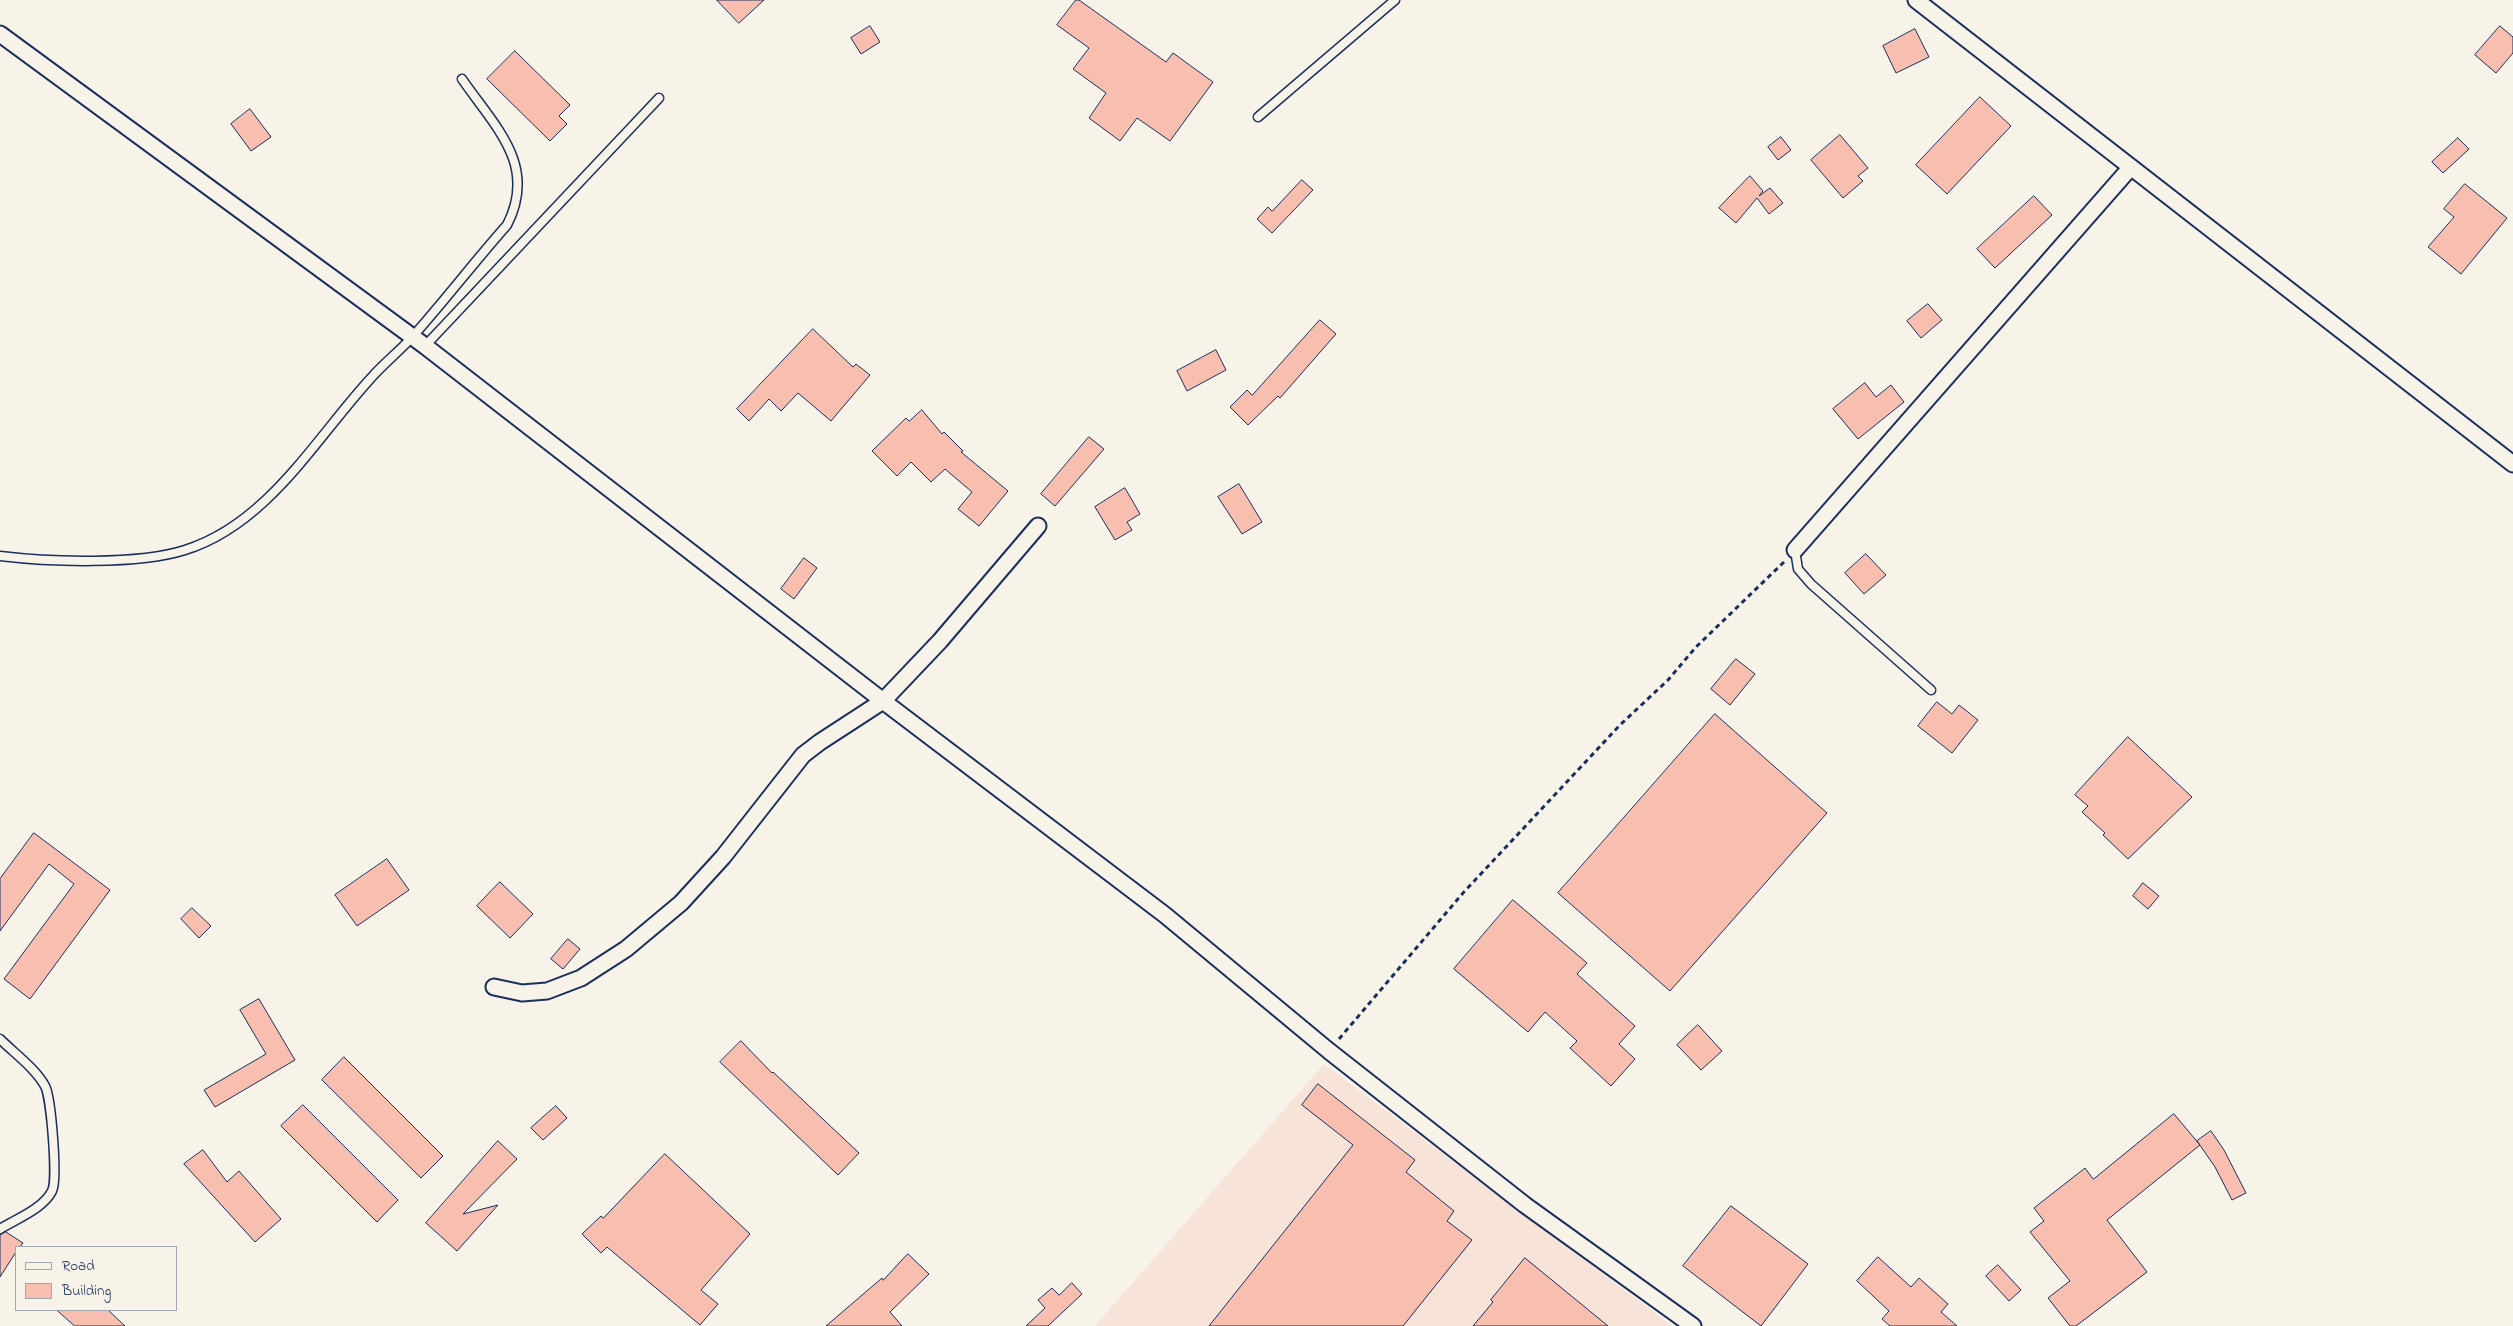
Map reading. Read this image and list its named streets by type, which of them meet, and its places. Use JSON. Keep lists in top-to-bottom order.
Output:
{
  "legend": ["Road", "Building"]
}
